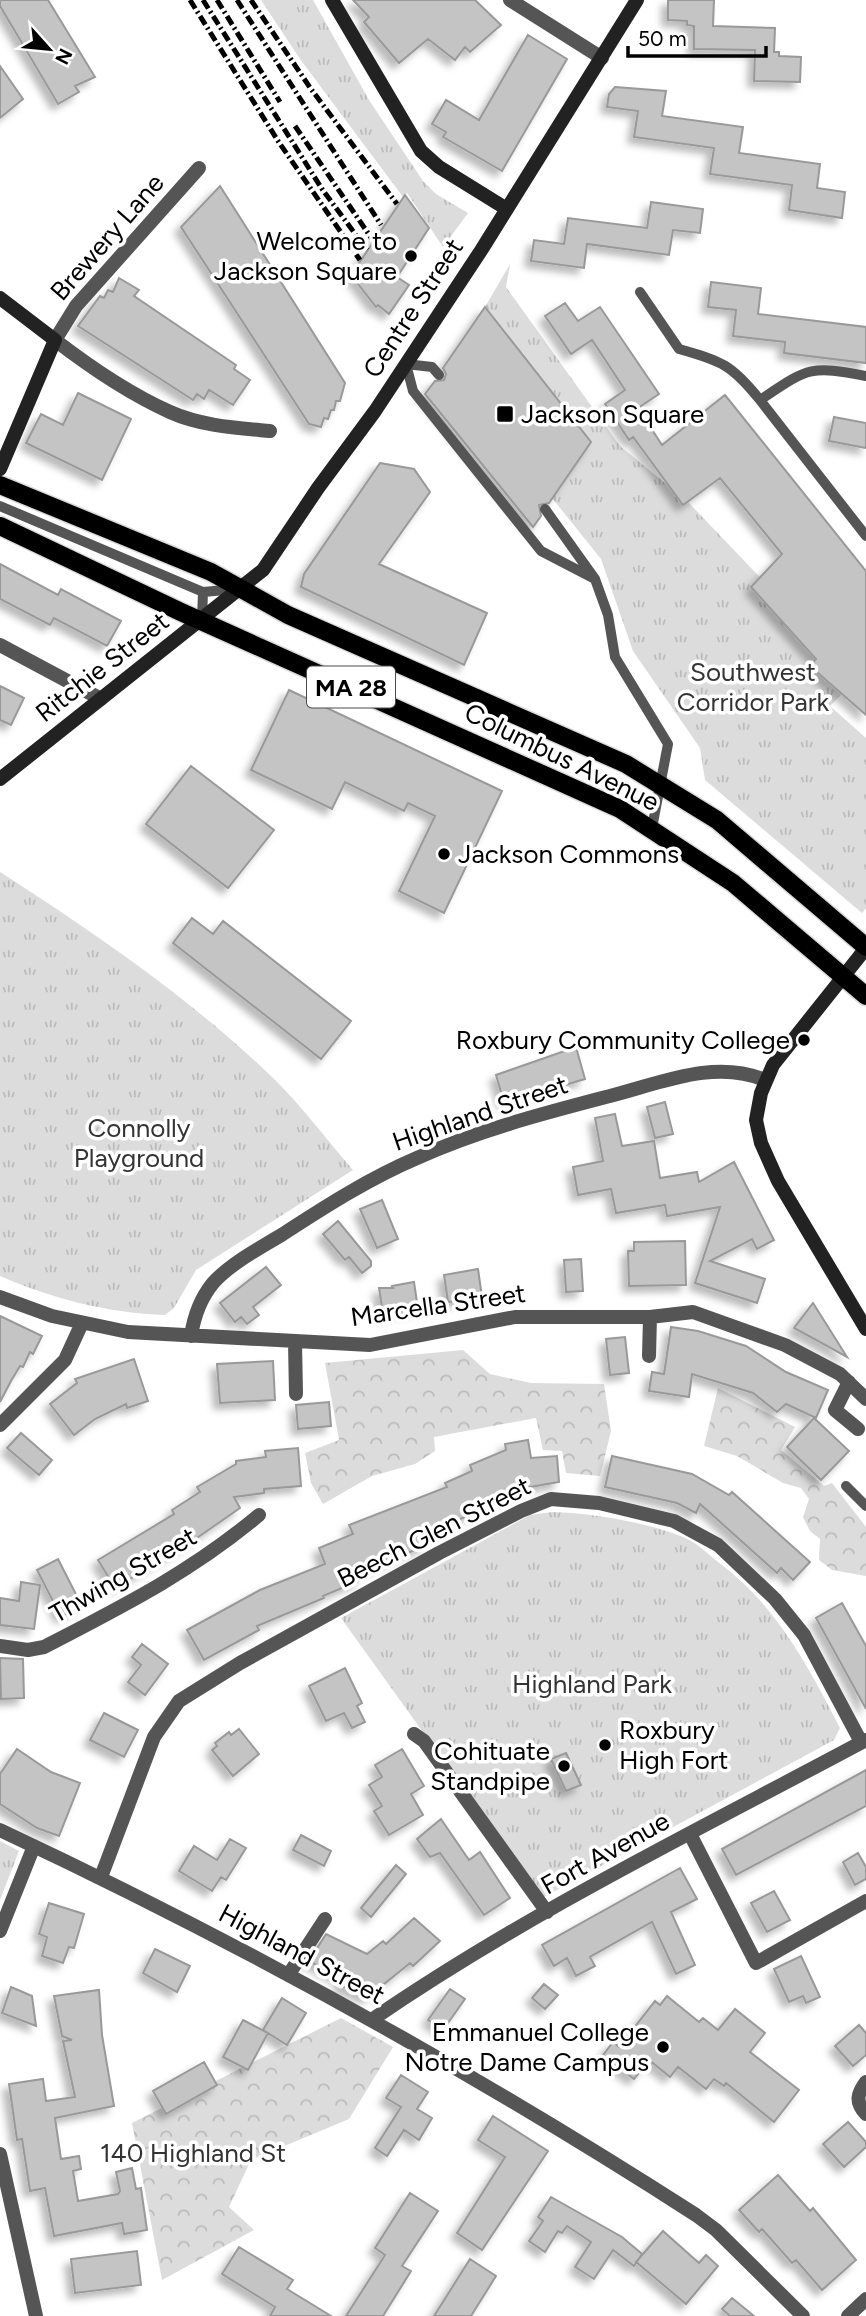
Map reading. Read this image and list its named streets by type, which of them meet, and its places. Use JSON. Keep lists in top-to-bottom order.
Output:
{
  "streets": {
    "main road": [
      "Centre Street",
      "Ritchie Street",
      "MA 28",
      "Columbus Avenue"
    ],
    "street": [
      "Brewery Lane",
      "Highland Street",
      "Marcella Street",
      "Beech Glen Street",
      "Thwing Street",
      "Fort Avenue"
    ]
  },
  "crossings": [
    ["Centre Street", "Ritchie Street"],
    ["Centre Street", "Columbus Avenue"],
    ["Ritchie Street", "Columbus Avenue"],
    ["Highland Street", "Marcella Street"],
    ["Highland Street", "Beech Glen Street"],
    ["Highland Street", "Fort Avenue"],
    ["Beech Glen Street", "Fort Avenue"]
  ],
  "parks": [
    "Southwest Corridor Park",
    "Connolly Playground",
    "Highland Park",
    "140 Highland St"
  ],
  "places": {
    "other": [
      "Welcome to Jackson Square",
      "Jackson Commons",
      "Roxbury Community College",
      "Roxbury High Fort",
      "Cohituate Standpipe",
      "Emmanuel College Notre Dame Campus"
    ],
    "transit": ["Jackson Square"]
  },
  "scale_bar": "50 m",
  "north": "bottom right"
}
